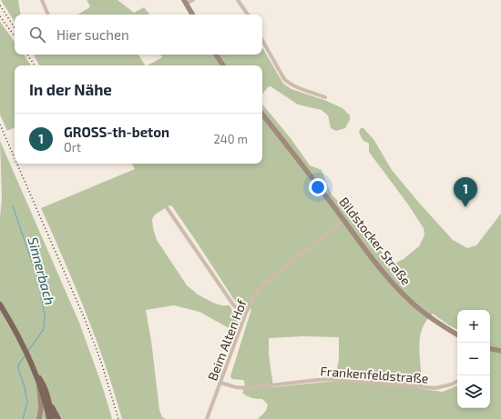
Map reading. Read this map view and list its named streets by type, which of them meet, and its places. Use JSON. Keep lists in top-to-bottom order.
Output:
{
  "streets": {
    "main road": ["Bildstocker Straße"],
    "street": ["Beim Alten Hof", "Frankenfeldstraße"]
  },
  "crossings": [
    ["Bildstocker Straße", "Beim Alten Hof"],
    ["Beim Alten Hof", "Frankenfeldstraße"]
  ],
  "water": ["Sinnerbach"],
  "page": {
    "search": "Hier suchen",
    "heading": "In der Nähe",
    "list": [
      {
        "mark": "1",
        "name": "GROSS-th-beton",
        "note": "Ort",
        "value": "240 m"
      }
    ],
    "pins": "1",
    "map_buttons": ["+", "−"]
  }
}
